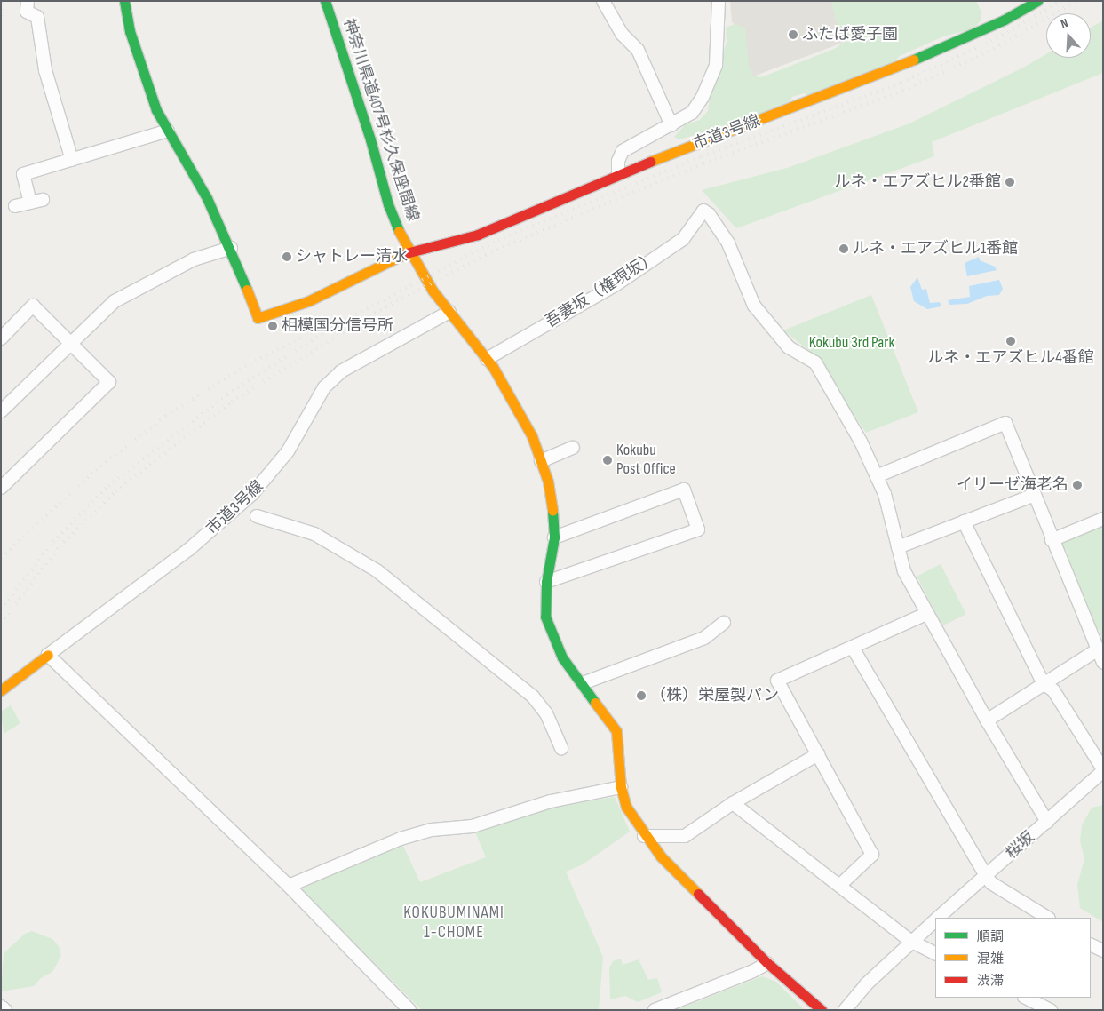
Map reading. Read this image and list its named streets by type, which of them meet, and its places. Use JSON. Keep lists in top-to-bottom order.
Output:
{
  "streets": {
    "street": [
      "神奈川県道407号杉久保座間線",
      "市道3号線",
      "吾妻坂（権現坂）",
      "桜坂"
    ]
  },
  "crossings": [
    ["神奈川県道407号杉久保座間線", "市道3号線"],
    ["神奈川県道407号杉久保座間線", "吾妻坂（権現坂）"]
  ],
  "districts": ["KOKUBUMINAMI 1-CHOME"],
  "parks": ["Kokubu 3rd Park"],
  "places": [
    "ふたば愛子園",
    "ルネ・エアズヒル2番館",
    "ルネ・エアズヒル1番館",
    "シャトレー清水",
    "相模国分信号所",
    "ルネ・エアズヒル4番館",
    "Kokubu Post Office",
    "イリーゼ海老名",
    "（株）栄屋製パン"
  ],
  "legend": ["順調", "混雑", "渋滞"],
  "north": "top"
}
